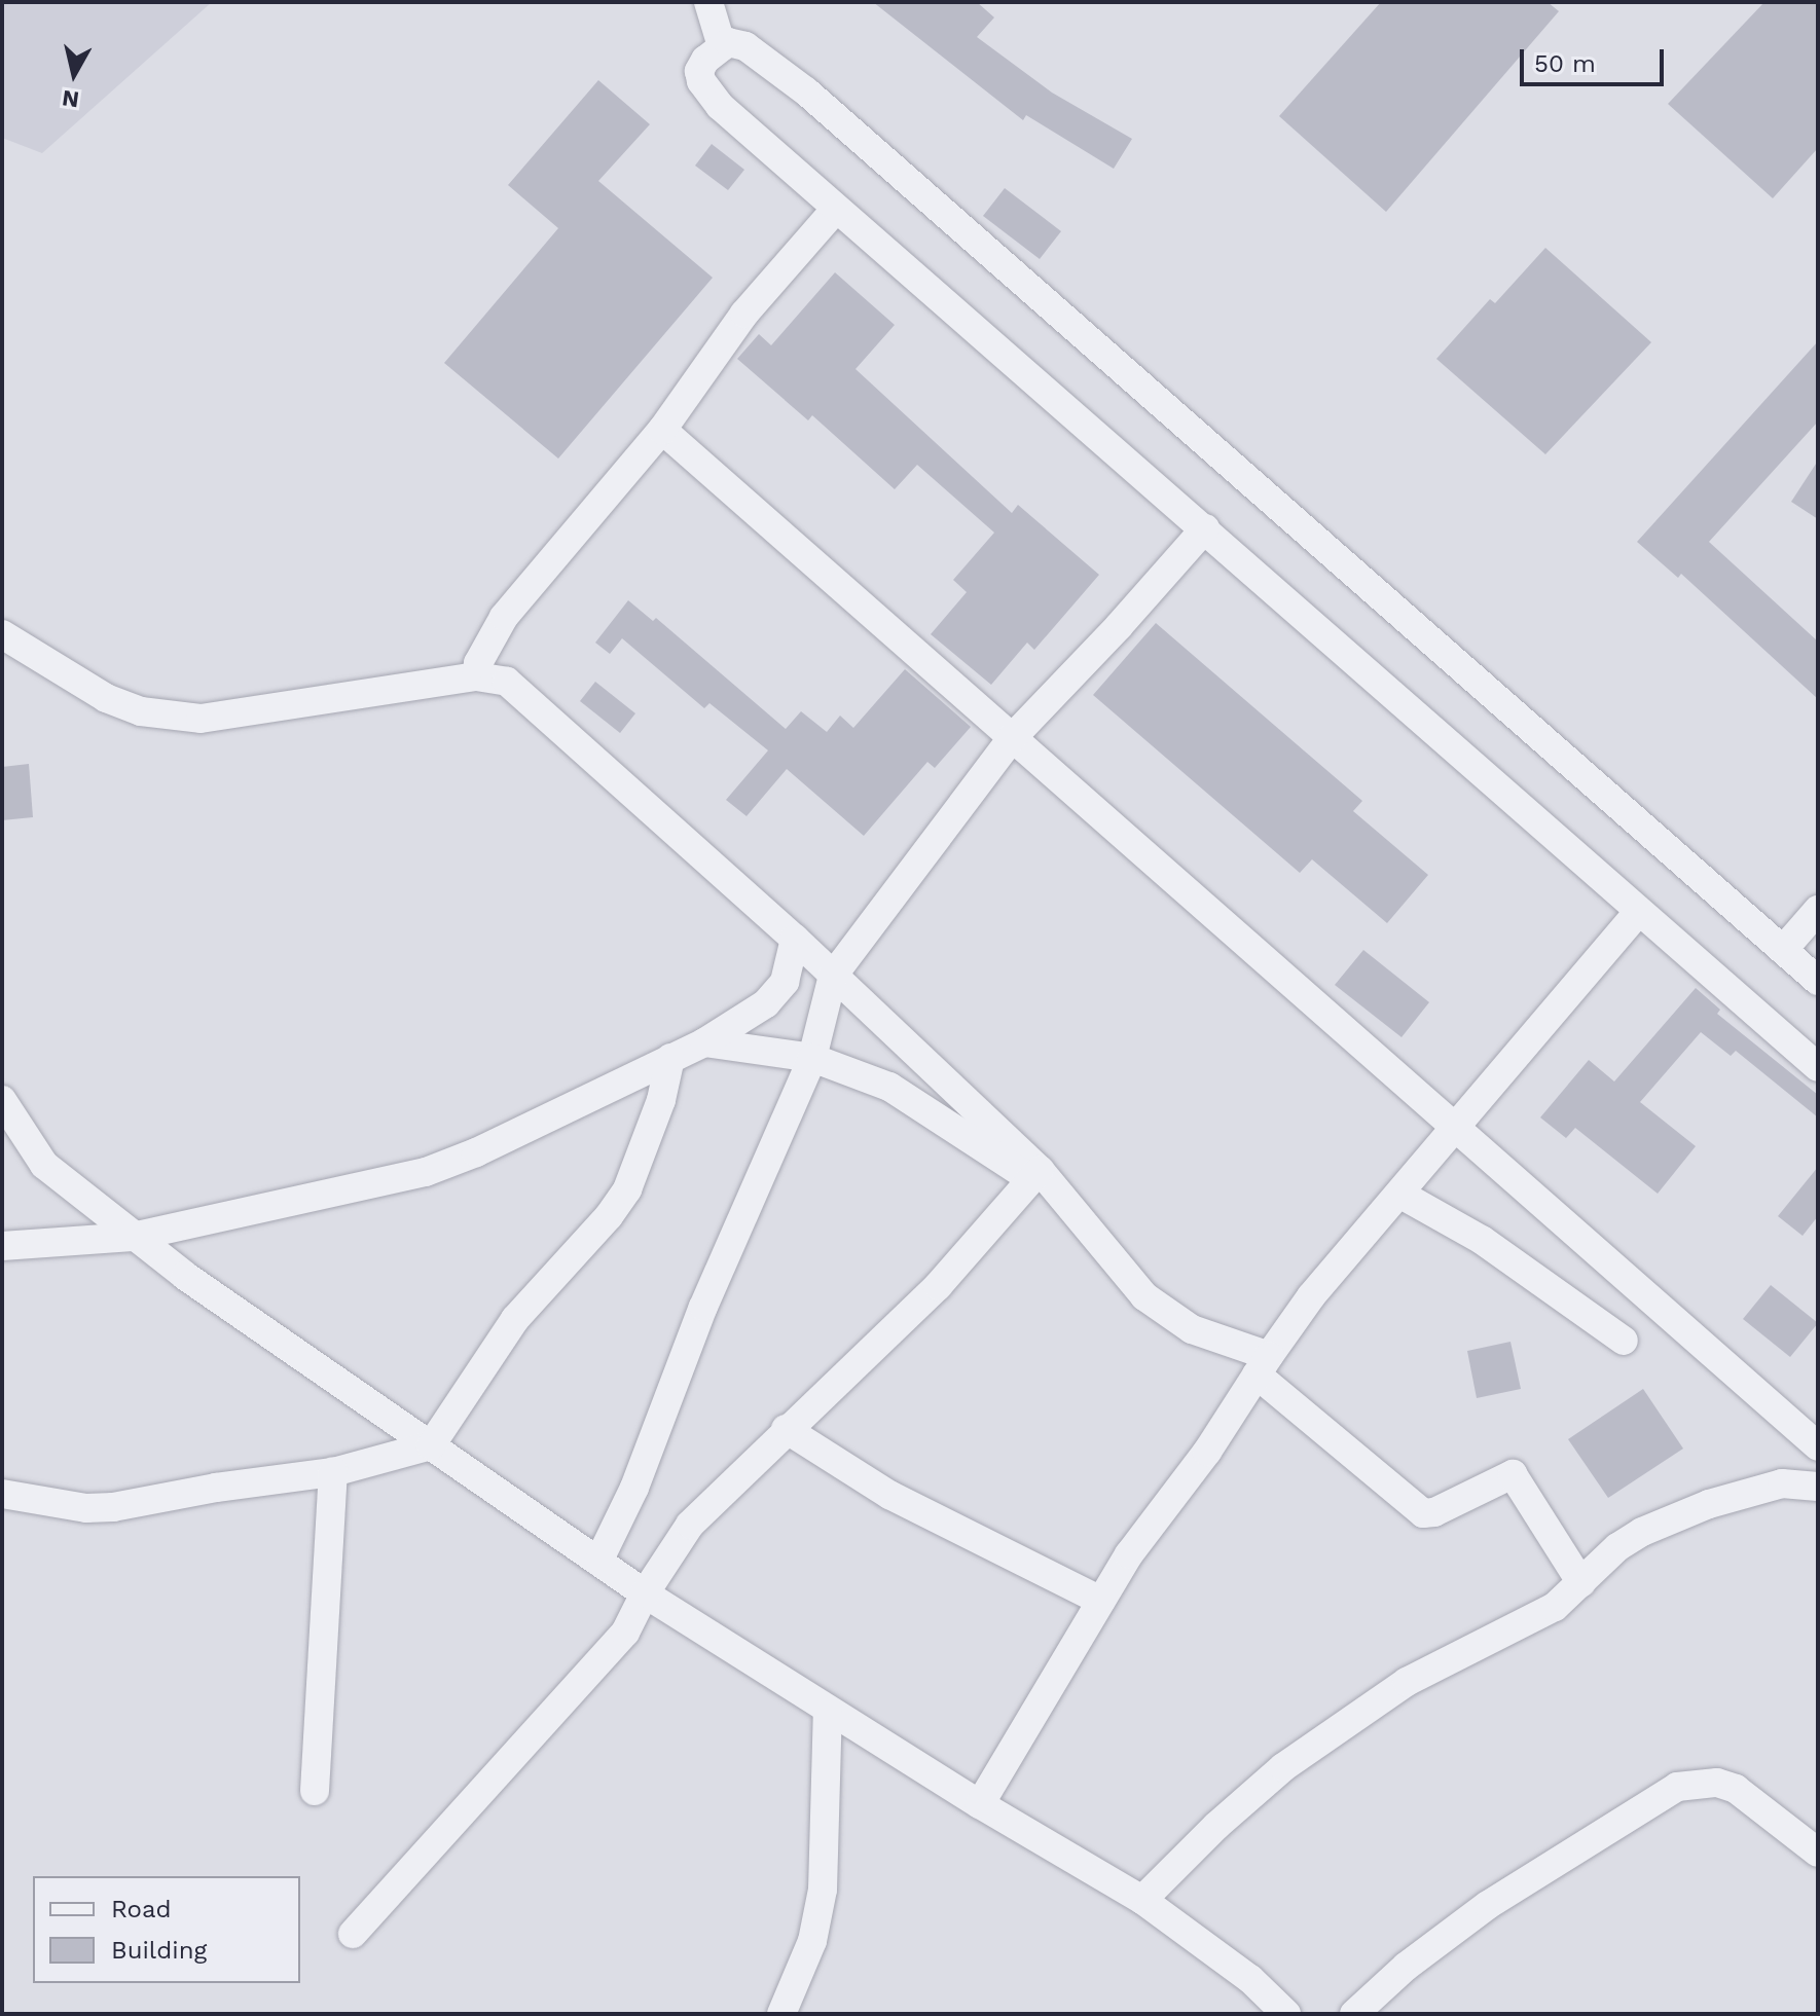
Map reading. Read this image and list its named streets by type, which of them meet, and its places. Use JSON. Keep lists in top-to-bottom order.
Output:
{
  "legend": ["Road", "Building"],
  "scale_bar": "50 m",
  "north": "bottom"
}
